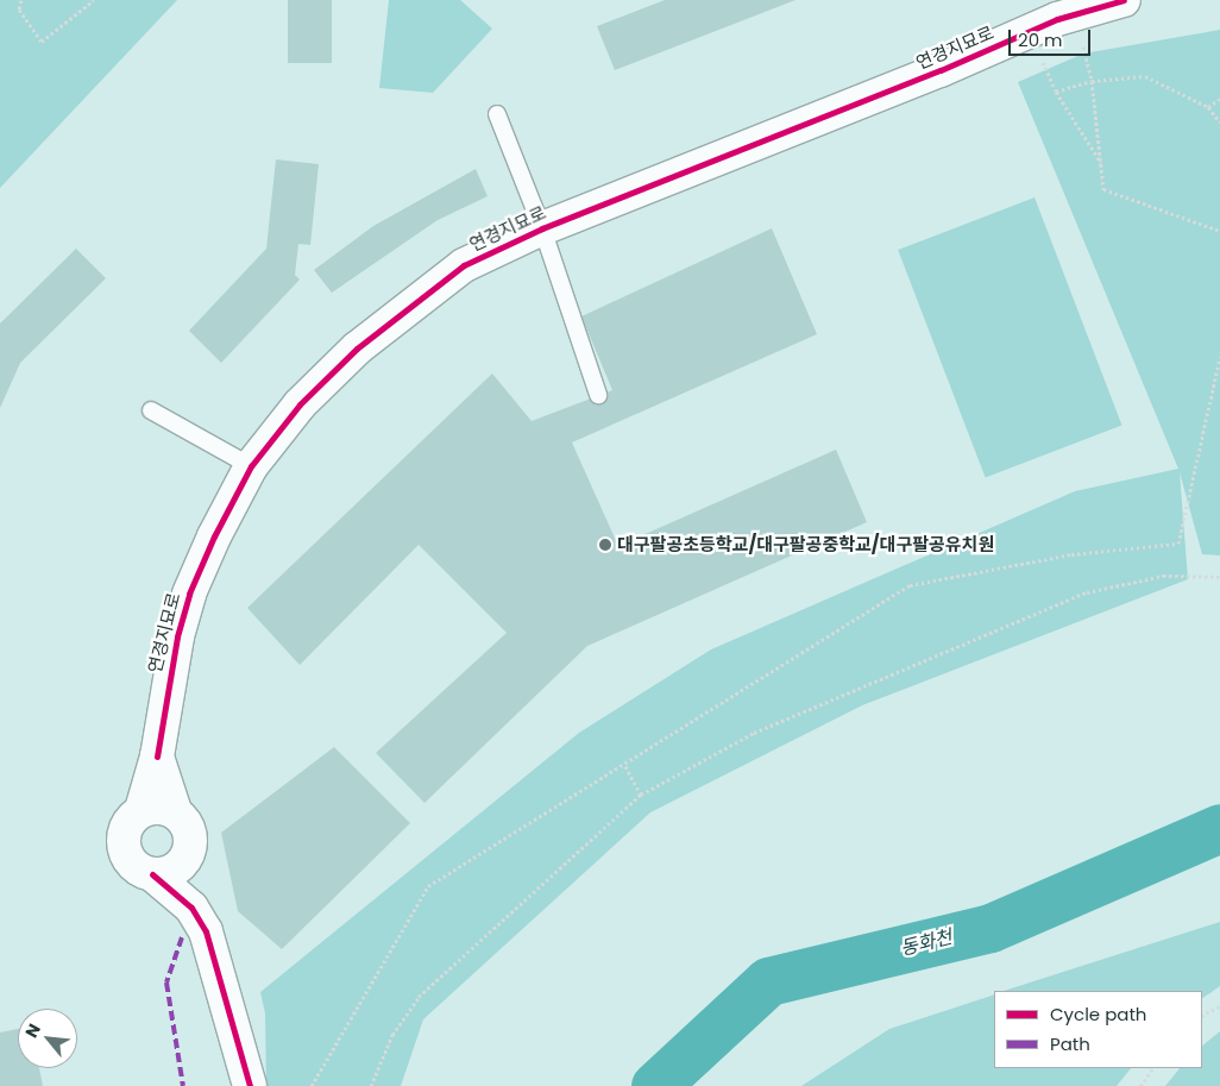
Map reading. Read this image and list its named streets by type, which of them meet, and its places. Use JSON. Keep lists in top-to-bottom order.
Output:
{
  "streets": {
    "street": ["연경지묘로"]
  },
  "water": ["동화천"],
  "places": ["대구팔공초등학교/대구팔공중학교/대구팔공유치원"],
  "legend": ["Cycle path", "Path"],
  "scale_bar": "20 m",
  "north": "top left"
}
